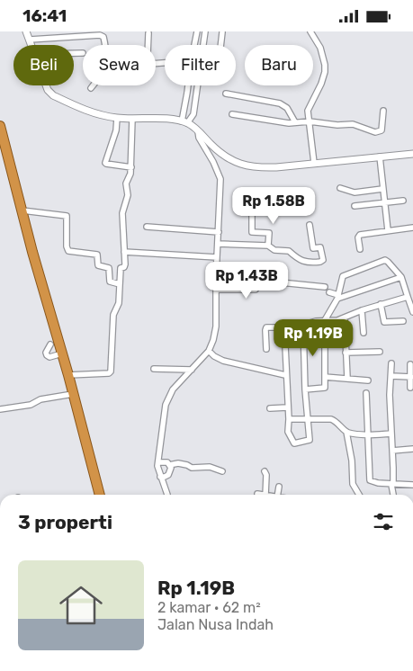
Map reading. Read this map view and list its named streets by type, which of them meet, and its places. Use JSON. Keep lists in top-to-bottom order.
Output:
{
  "page": {
    "status": "16:41",
    "chip": [
      "Beli",
      "Sewa",
      "Filter",
      "Baru"
    ],
    "price": ["Rp 1.58B", "Rp 1.43B", "Rp 1.19B"],
    "heading": "3 properti",
    "list": [
      {
        "name": "Rp 1.19B",
        "note": "2 kamar · 62 m² · Jalan Nusa Indah"
      }
    ]
  }
}
